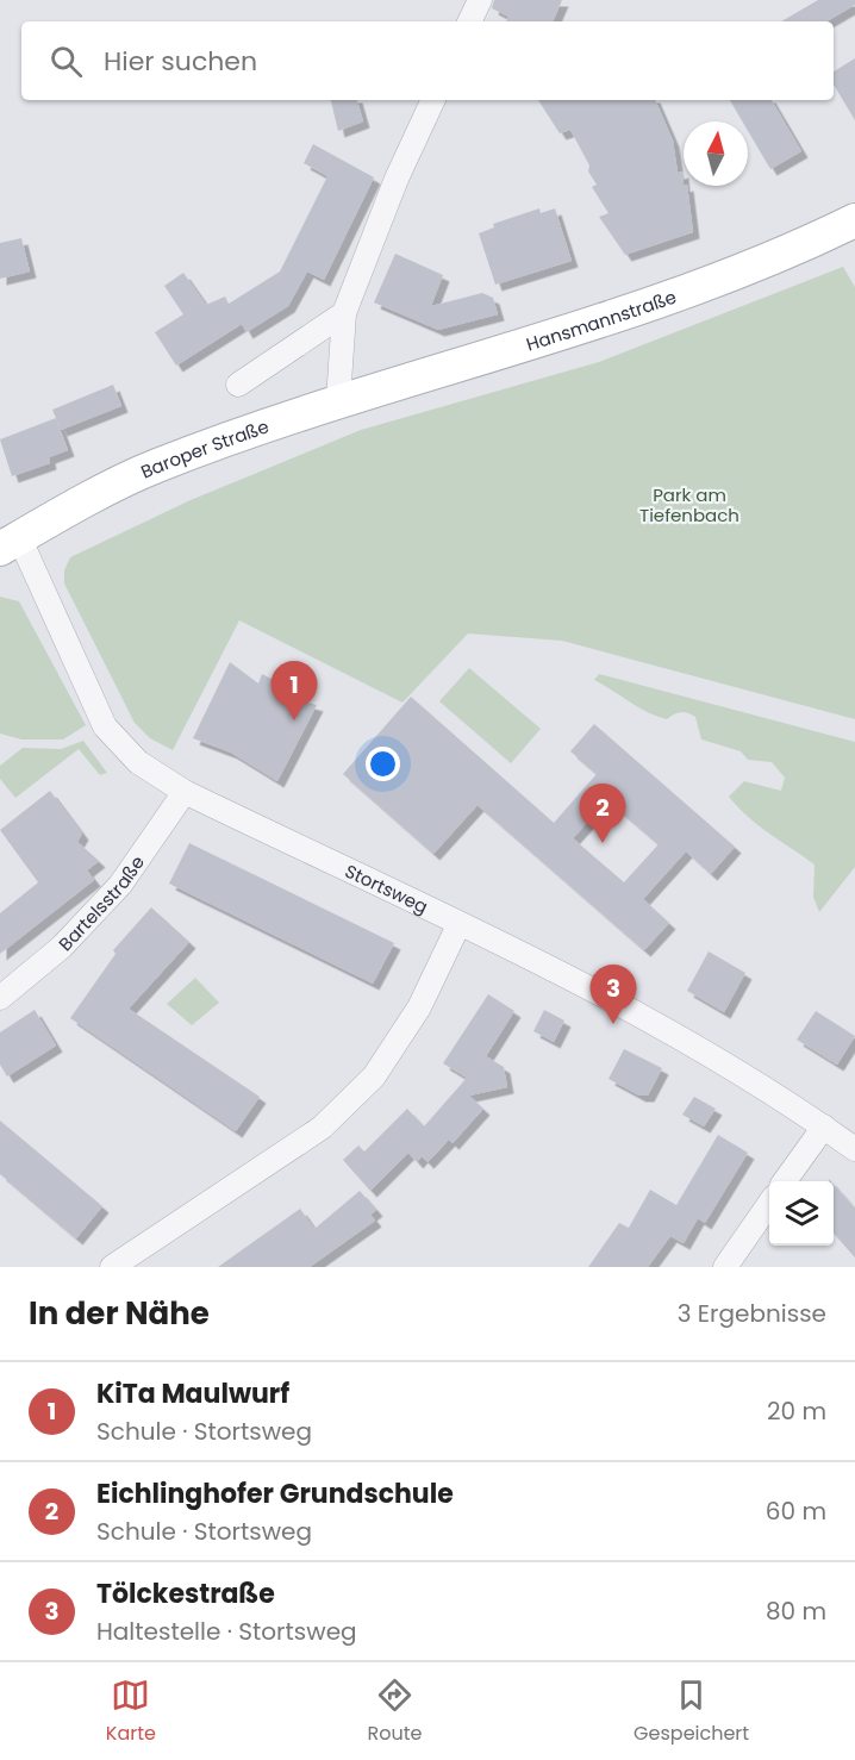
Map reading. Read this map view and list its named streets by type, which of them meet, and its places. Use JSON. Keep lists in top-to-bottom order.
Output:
{
  "streets": {
    "main road": ["Hansmannstraße", "Baroper Straße"],
    "street": ["Stortsweg", "Bartelsstraße"]
  },
  "crossings": [
    ["Hansmannstraße", "Baroper Straße"],
    ["Baroper Straße", "Stortsweg"],
    ["Stortsweg", "Bartelsstraße"]
  ],
  "parks": ["Park am Tiefenbach"],
  "north": "top",
  "page": {
    "search": "Hier suchen",
    "pins": ["1", "2", "3"],
    "heading": ["In der Nähe", "3 Ergebnisse"],
    "list": [
      {
        "mark": "1",
        "name": "KiTa Maulwurf",
        "note": "Schule · Stortsweg",
        "value": "20 m"
      },
      {
        "mark": "2",
        "name": "Eichlinghofer Grundschule",
        "note": "Schule · Stortsweg",
        "value": "60 m"
      },
      {
        "mark": "3",
        "name": "Tölckestraße",
        "note": "Haltestelle · Stortsweg",
        "value": "80 m"
      }
    ],
    "nav": ["Karte", "Route", "Gespeichert"]
  }
}
